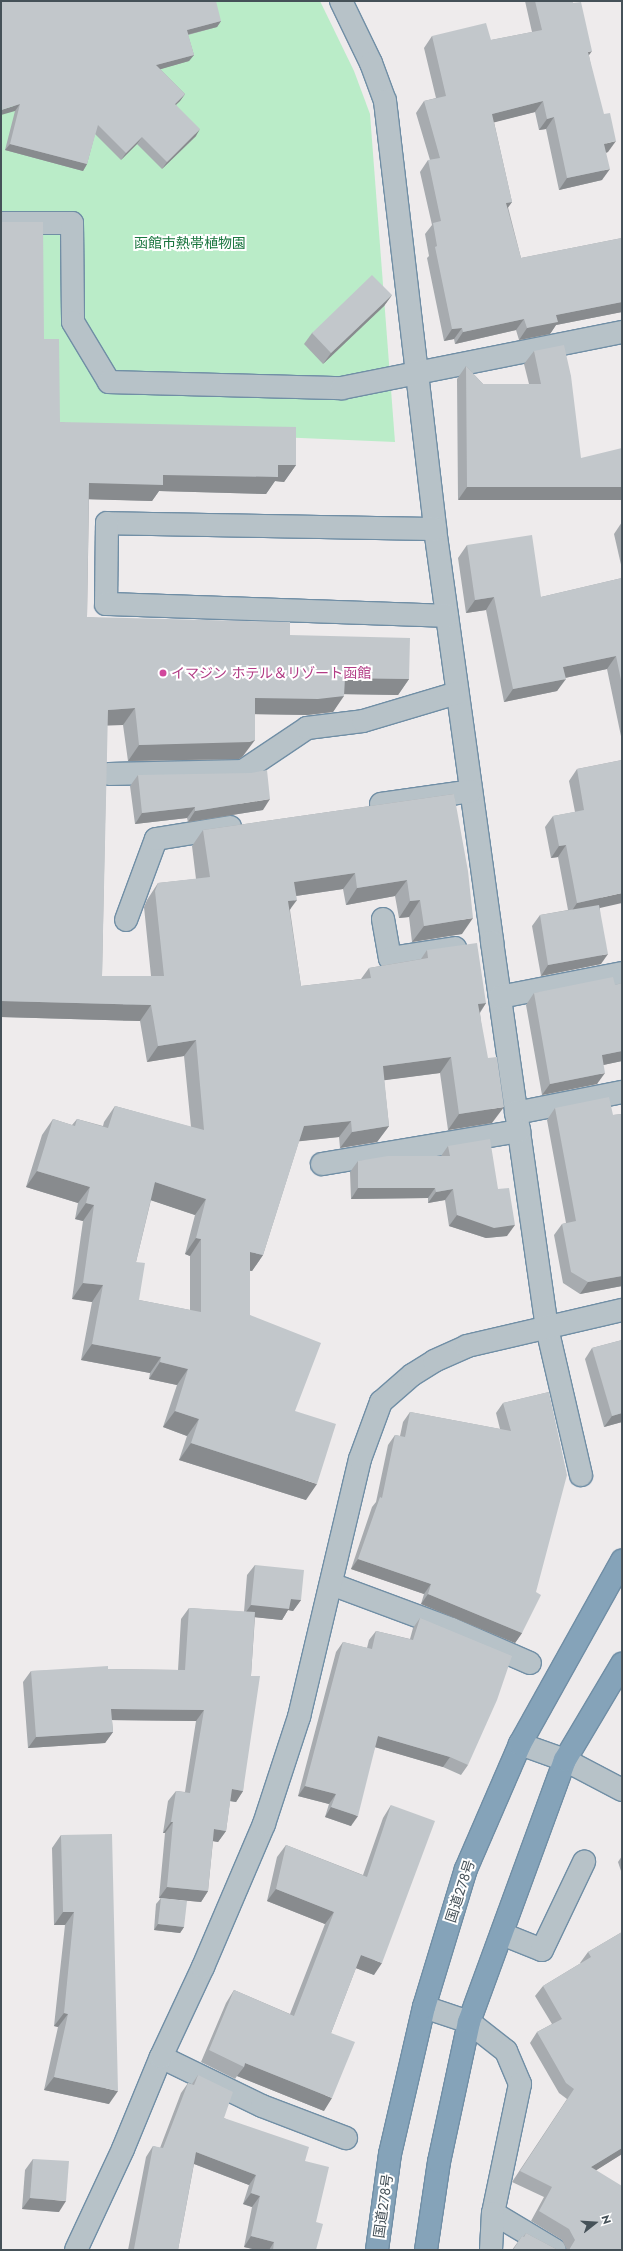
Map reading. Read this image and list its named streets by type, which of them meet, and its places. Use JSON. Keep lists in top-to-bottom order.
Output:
{
  "streets": {
    "highway": ["国道278号"]
  },
  "parks": ["函館市熱帯植物園"],
  "places": ["イマジン ホテル＆リゾート函館"],
  "north": "right"
}
